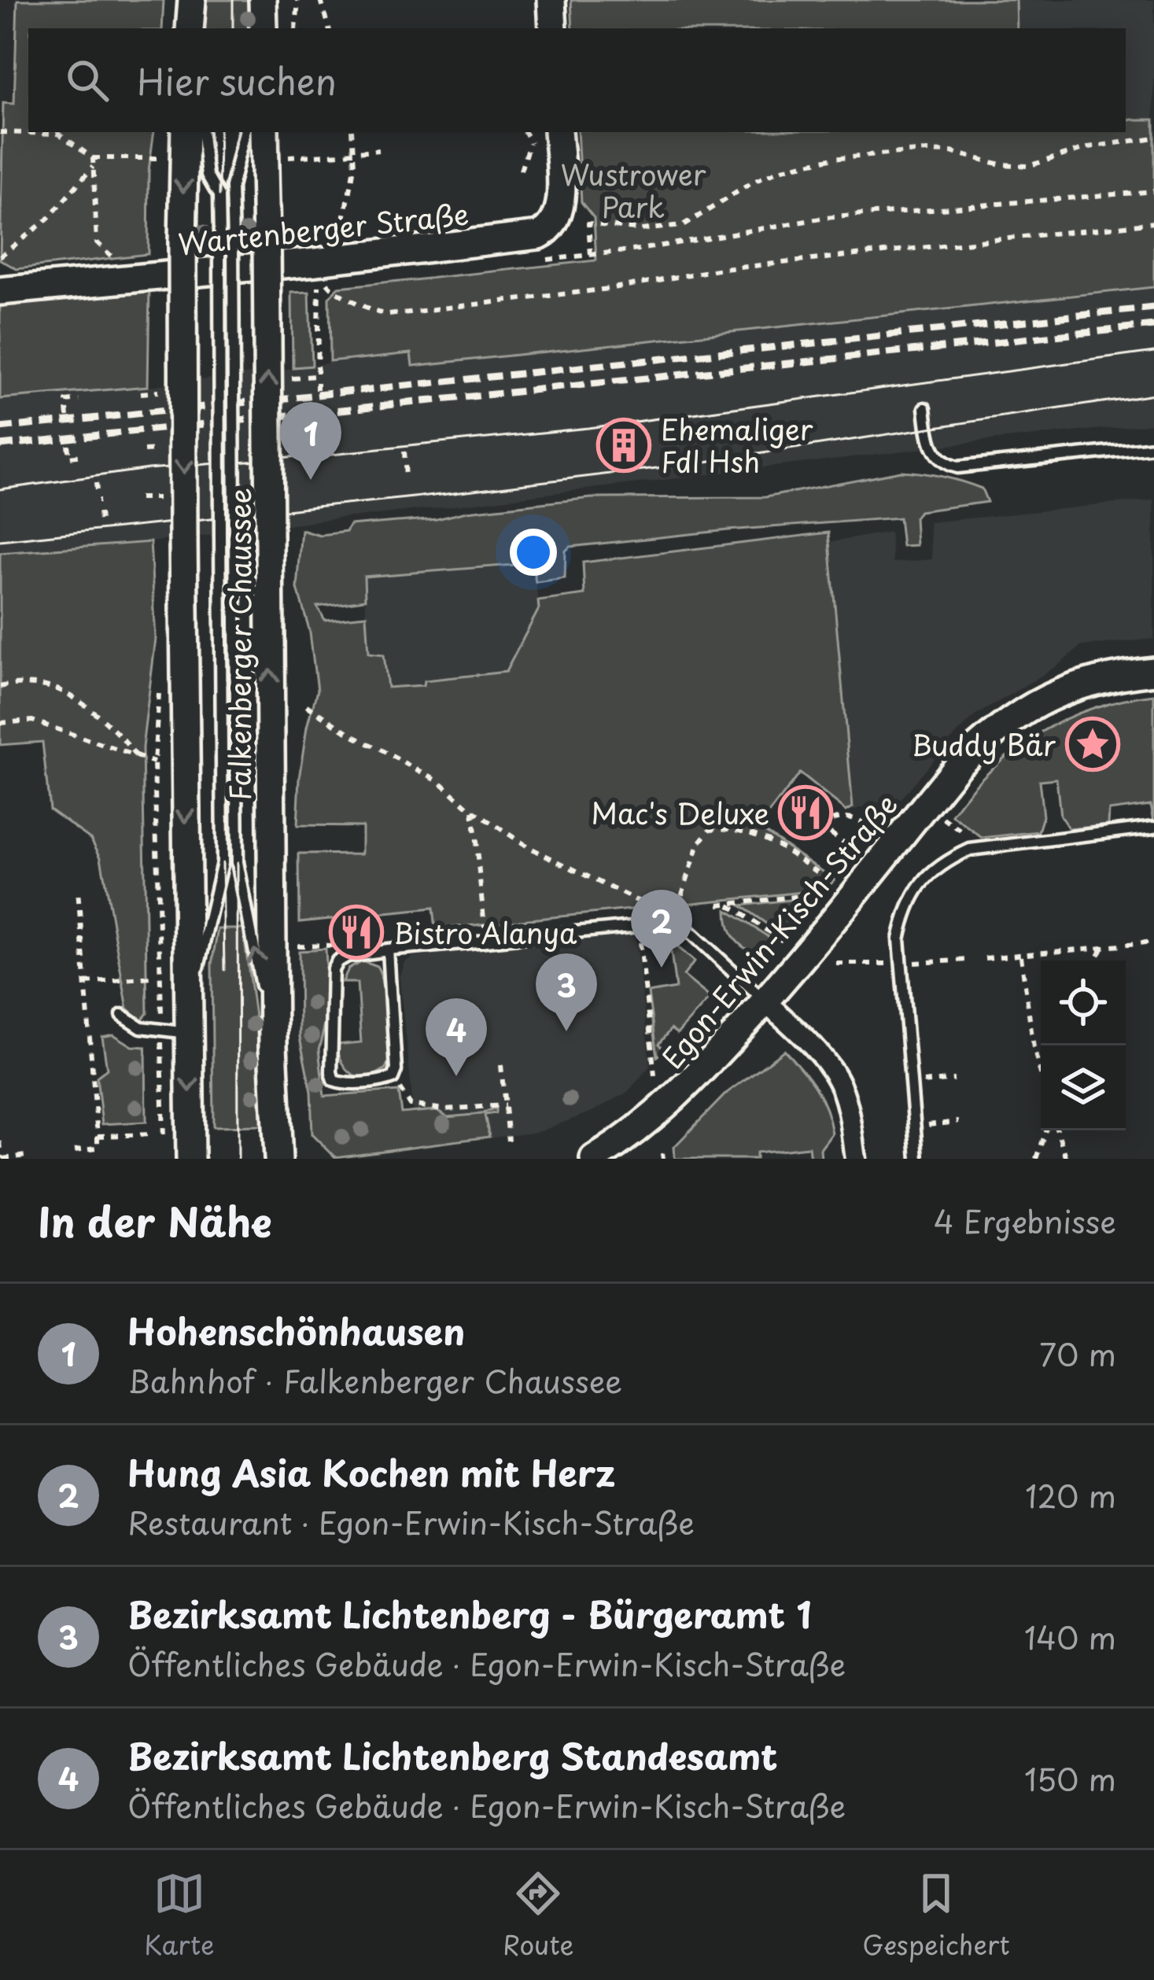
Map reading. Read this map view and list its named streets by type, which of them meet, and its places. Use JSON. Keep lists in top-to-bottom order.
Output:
{
  "streets": {
    "main road": ["Wartenberger Straße", "Falkenberger Chaussee", "Egon-Erwin-Kisch-Straße"]
  },
  "parks": ["Wustrower Park"],
  "places": {
    "building": ["Ehemaliger Fdl Hsh"],
    "place": ["Buddy Bär"],
    "restaurant": ["Mac's Deluxe", "Bistro Alanya"]
  },
  "page": {
    "search": "Hier suchen",
    "pins": [
      "1",
      "2",
      "3",
      "4"
    ],
    "heading": ["In der Nähe", "4 Ergebnisse"],
    "list": [
      {
        "mark": "1",
        "name": "Hohenschönhausen",
        "note": "Bahnhof · Falkenberger Chaussee",
        "value": "70 m"
      },
      {
        "mark": "2",
        "name": "Hung Asia Kochen mit Herz",
        "note": "Restaurant · Egon-Erwin-Kisch-Straße",
        "value": "120 m"
      },
      {
        "mark": "3",
        "name": "Bezirksamt Lichtenberg - Bürgeramt 1",
        "note": "Öffentliches Gebäude · Egon-Erwin-Kisch-Straße",
        "value": "140 m"
      },
      {
        "mark": "4",
        "name": "Bezirksamt Lichtenberg Standesamt",
        "note": "Öffentliches Gebäude · Egon-Erwin-Kisch-Straße",
        "value": "150 m"
      }
    ],
    "nav": ["Karte", "Route", "Gespeichert"]
  }
}
